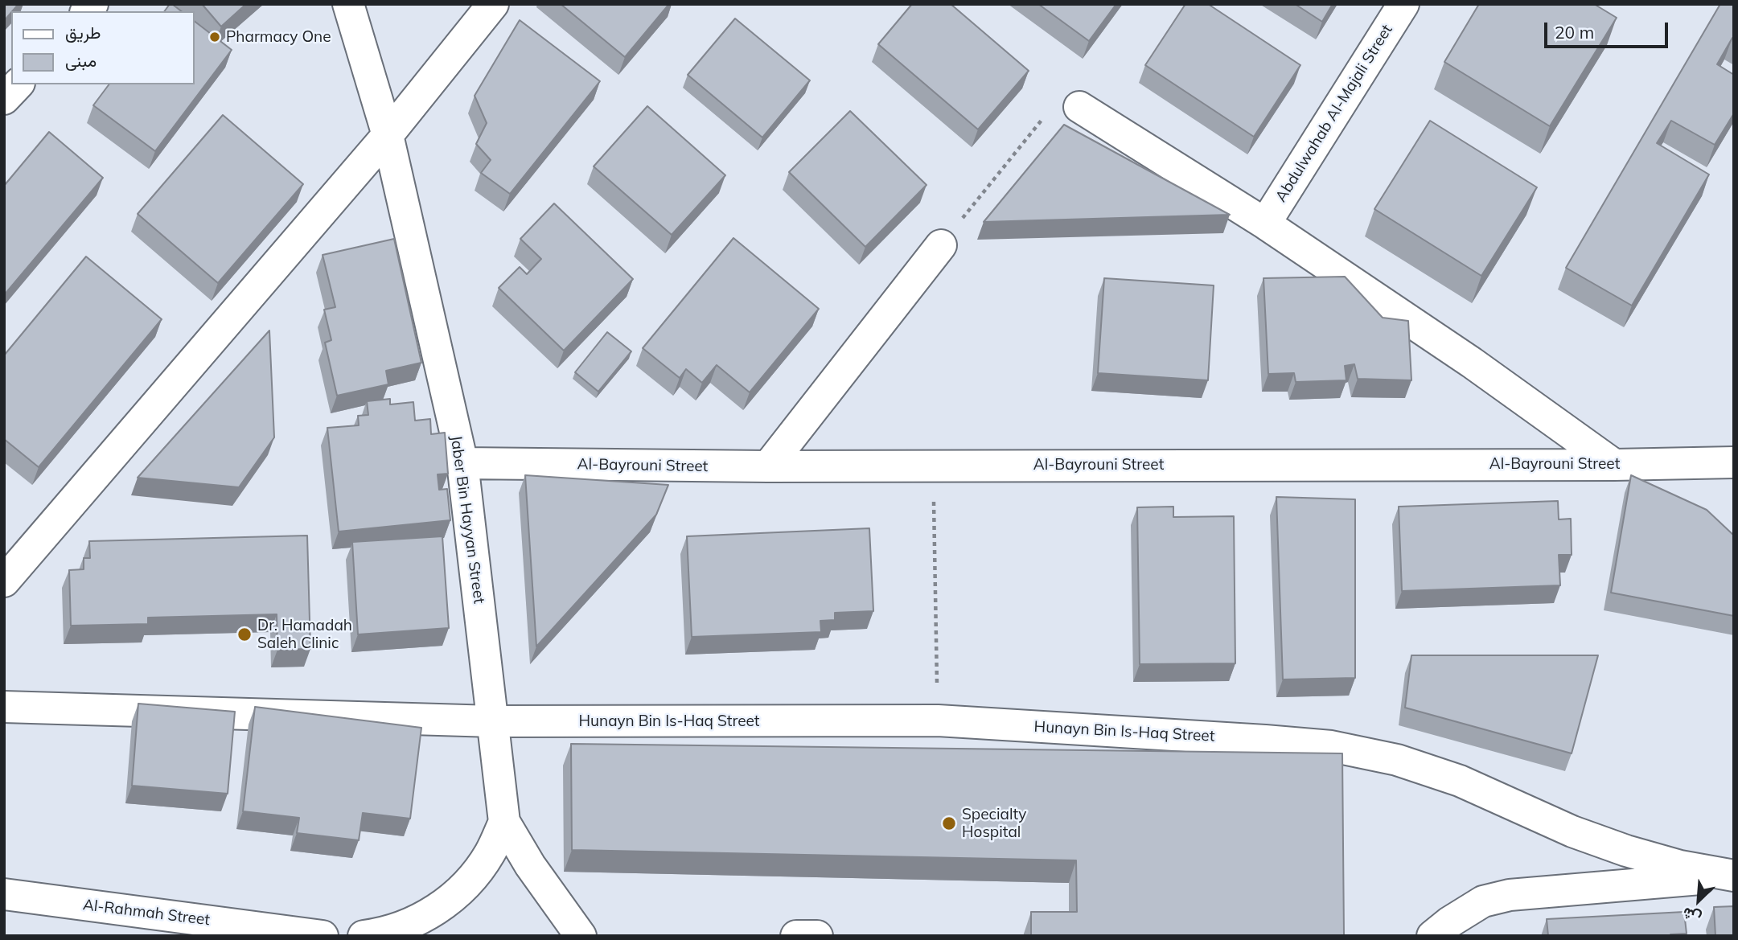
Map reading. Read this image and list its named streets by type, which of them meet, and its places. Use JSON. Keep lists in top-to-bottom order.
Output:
{
  "streets": {
    "street": [
      "Abdulwahab Al-Majali Street",
      "Al-Bayrouni Street",
      "Jaber Bin Hayyan Street",
      "Hunayn Bin Is-Haq Street",
      "Al-Rahmah Street"
    ]
  },
  "crossings": [
    ["Al-Bayrouni Street", "Jaber Bin Hayyan Street"],
    ["Jaber Bin Hayyan Street", "Hunayn Bin Is-Haq Street"]
  ],
  "places": ["Pharmacy One", "Dr. Hamadah Saleh Clinic", "Specialty Hospital"],
  "legend": ["طريق", "مبنى"],
  "scale_bar": "20 m",
  "north": "bottom left"
}
